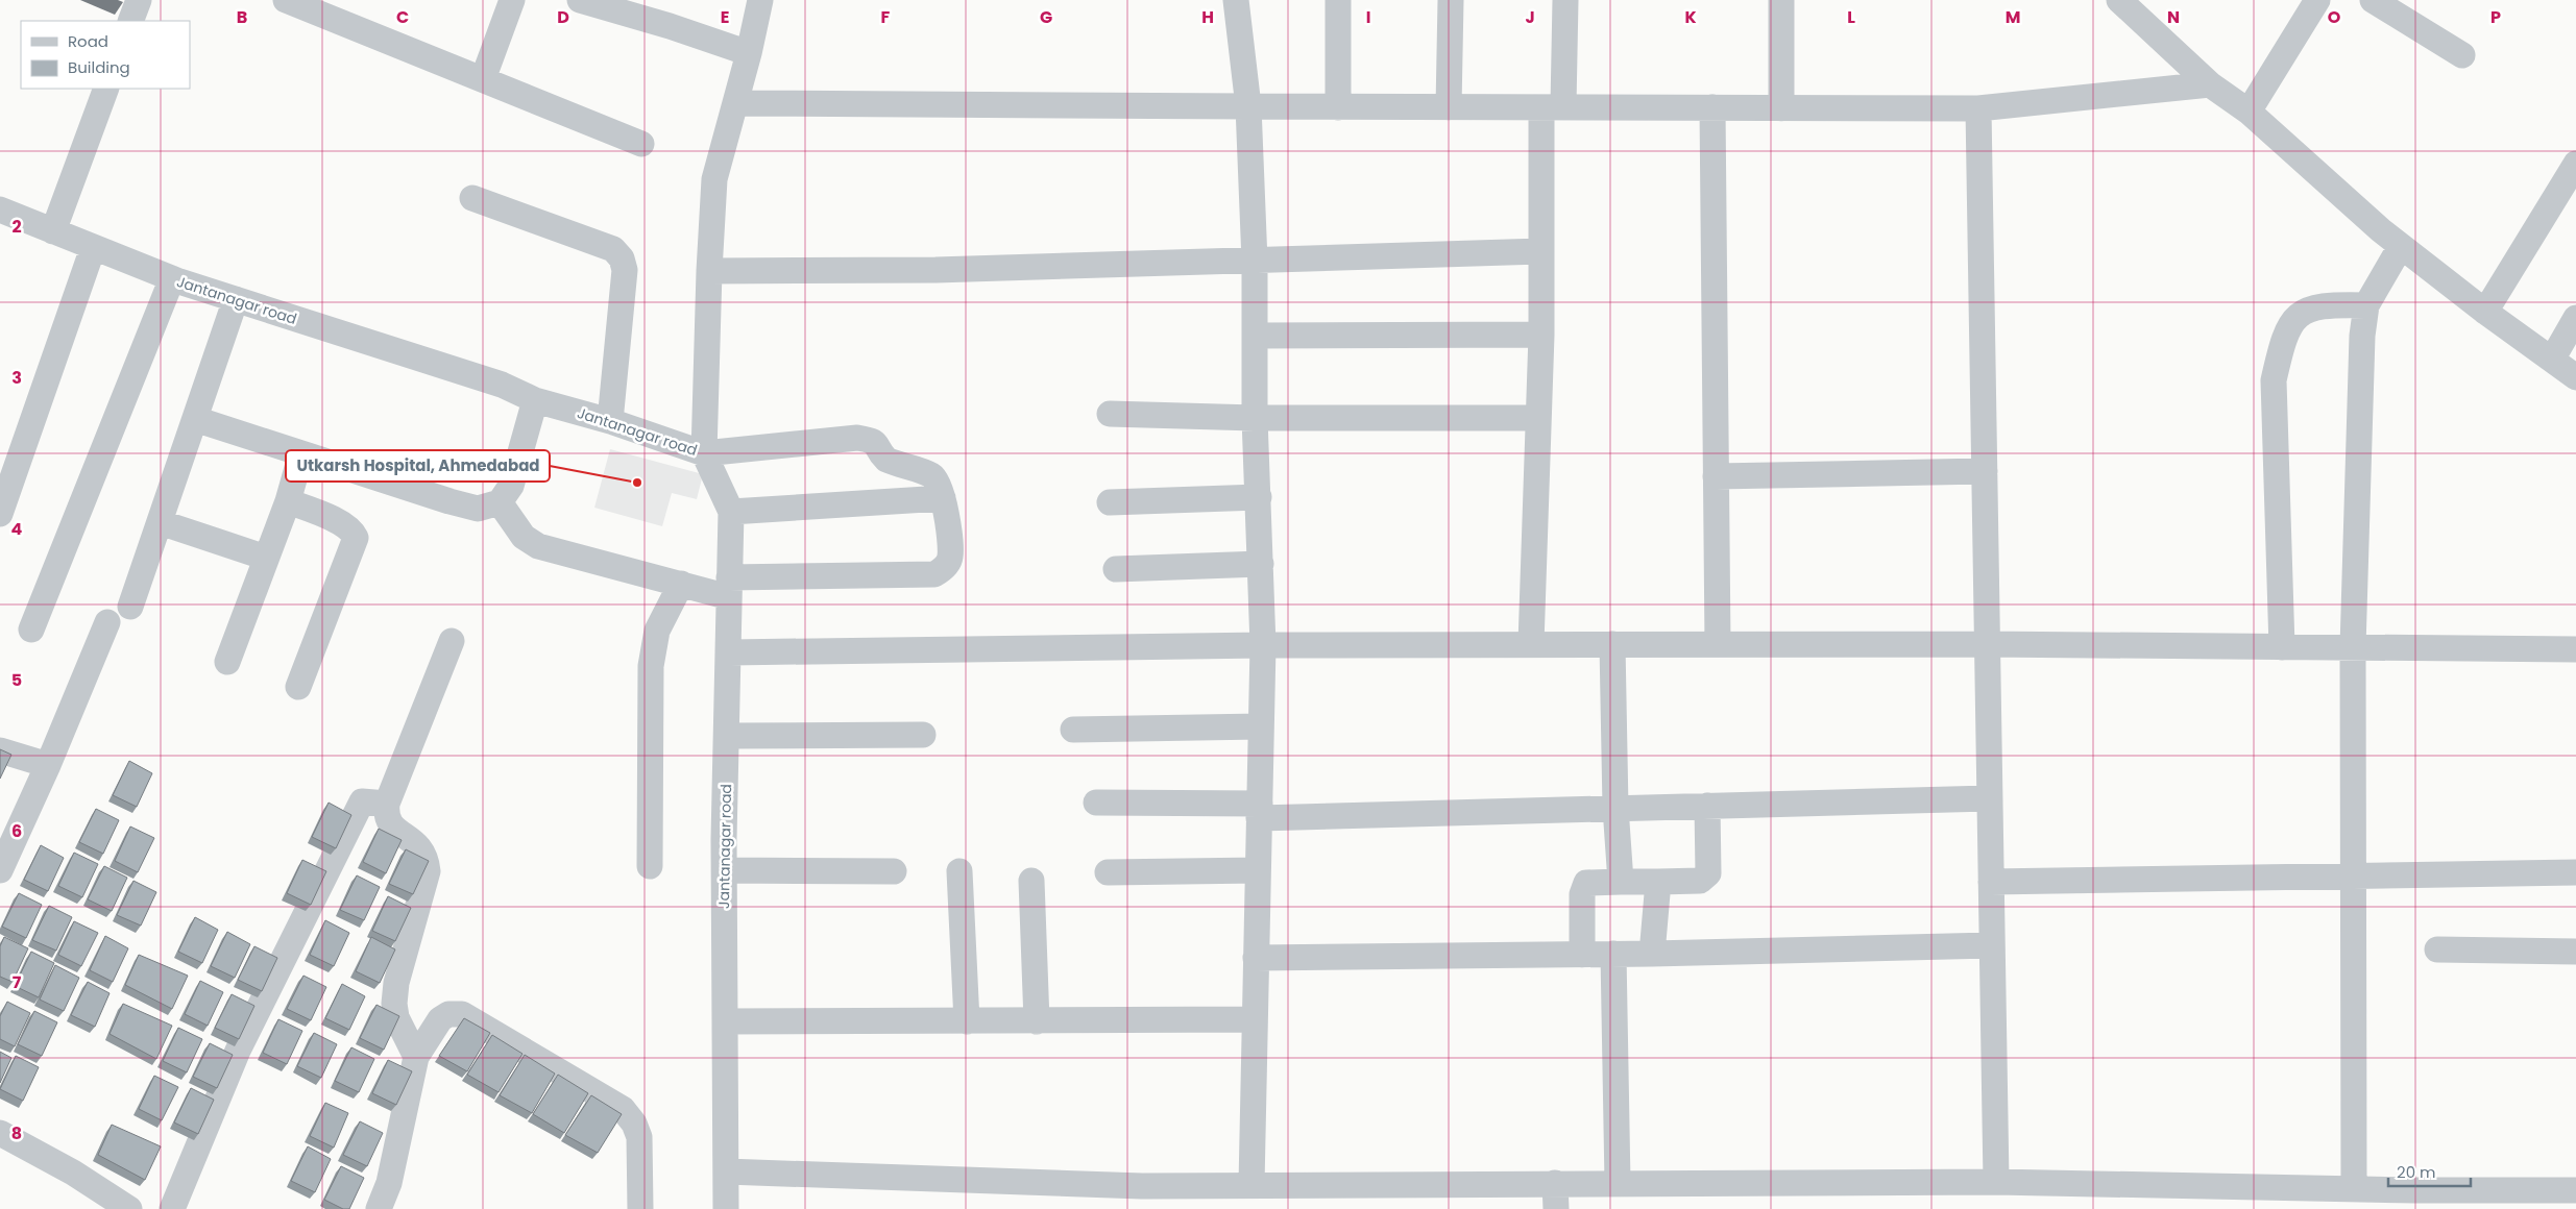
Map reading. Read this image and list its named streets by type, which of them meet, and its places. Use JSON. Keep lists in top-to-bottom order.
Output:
{
  "streets": {
    "street": ["Jantanagar road"]
  },
  "places": ["Utkarsh Hospital, Ahmedabad"],
  "legend": ["Road", "Building"],
  "scale_bar": "20 m",
  "grid": {
    "columns": [
      "B",
      "C",
      "D",
      "E",
      "F",
      "G",
      "H",
      "I",
      "J",
      "K",
      "L",
      "M",
      "N",
      "O",
      "P"
    ],
    "rows": [
      "2",
      "3",
      "4",
      "5",
      "6",
      "7",
      "8"
    ]
  }
}
